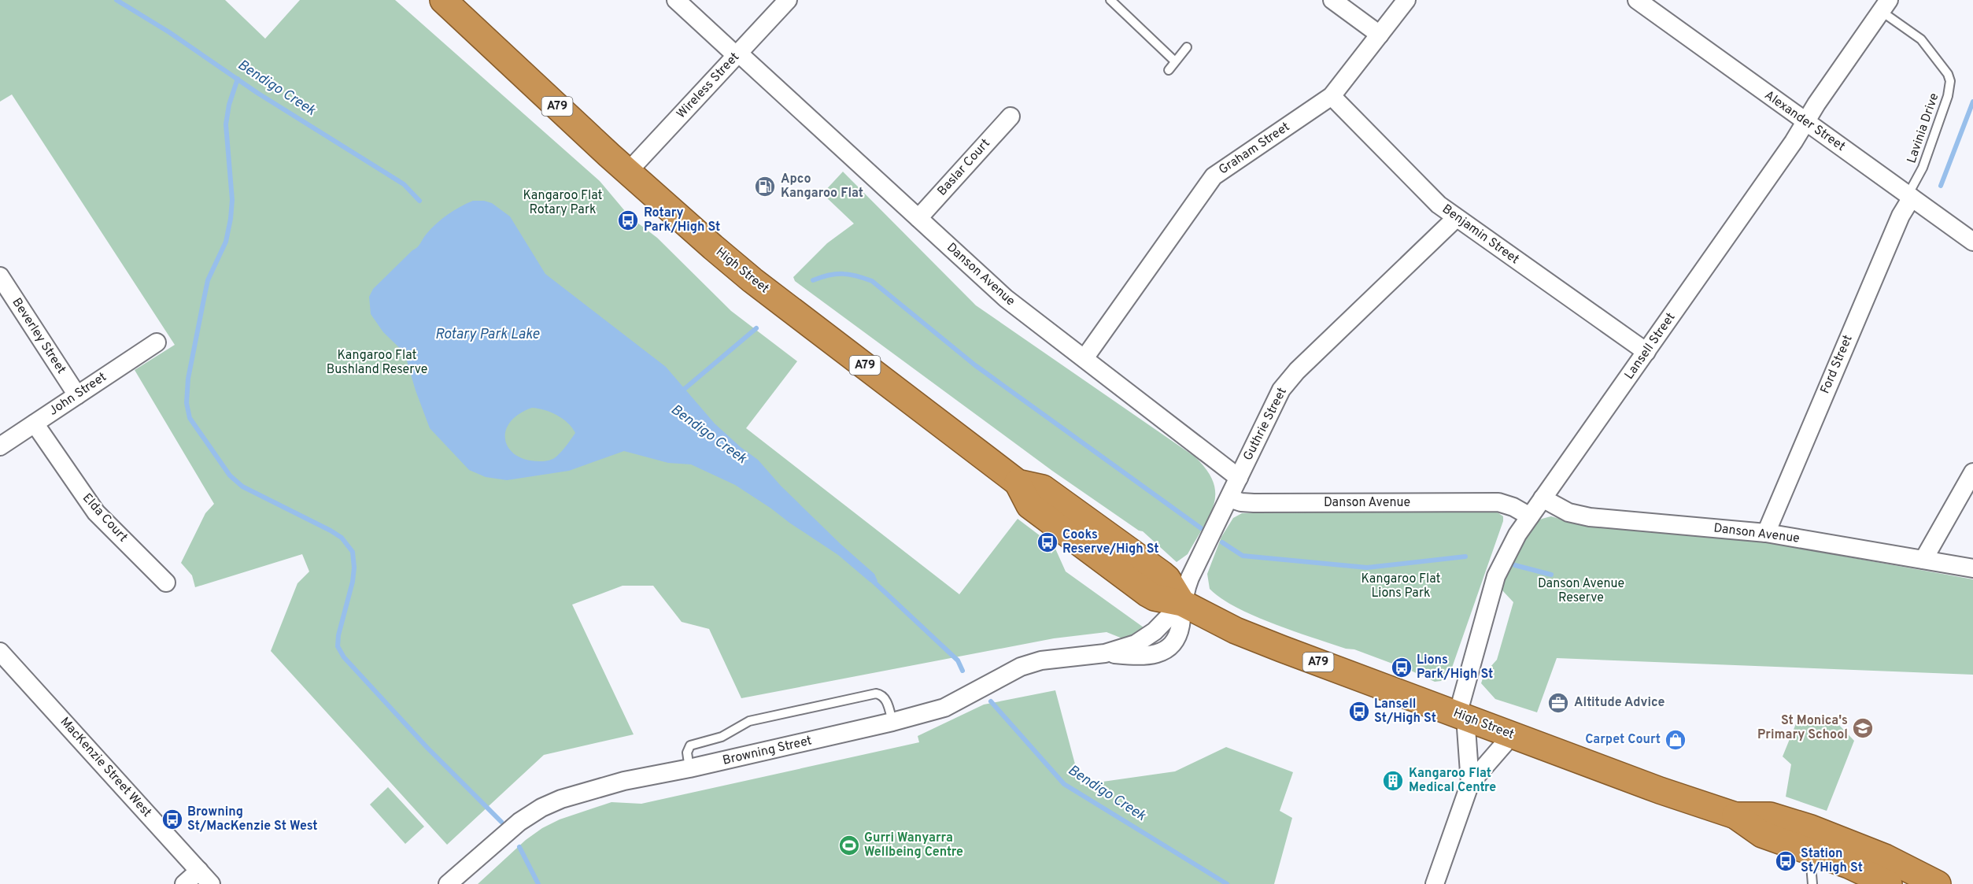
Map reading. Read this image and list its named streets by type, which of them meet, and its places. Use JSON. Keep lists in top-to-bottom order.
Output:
{
  "streets": {
    "highway": ["A79", "High Street"],
    "street": [
      "Wireless Street",
      "Alexander Street",
      "Graham Street",
      "Baslar Court",
      "Benjamin Street",
      "Danson Avenue",
      "Beverley Street",
      "Lansell Street",
      "Ford Street",
      "John Street",
      "Guthrie Street",
      "Elda Court",
      "Browning Street",
      "MacKenzie Street West"
    ],
    "lane": ["Lavinia Drive"]
  },
  "crossings": [
    ["Wireless Street", "High Street"],
    ["Wireless Street", "Danson Avenue"],
    ["Alexander Street", "Lavinia Drive"],
    ["Alexander Street", "Lansell Street"],
    ["Alexander Street", "Ford Street"],
    ["Lavinia Drive", "Lansell Street"],
    ["Lavinia Drive", "Ford Street"],
    ["Graham Street", "Benjamin Street"],
    ["Graham Street", "Danson Avenue"],
    ["Baslar Court", "Danson Avenue"],
    ["Benjamin Street", "Lansell Street"],
    ["Benjamin Street", "Guthrie Street"],
    ["High Street", "Lansell Street"],
    ["High Street", "Guthrie Street"],
    ["High Street", "Browning Street"],
    ["Danson Avenue", "Lansell Street"],
    ["Danson Avenue", "Ford Street"],
    ["Danson Avenue", "Guthrie Street"],
    ["Beverley Street", "John Street"],
    ["John Street", "Elda Court"],
    ["Guthrie Street", "Browning Street"]
  ],
  "water": ["Bendigo Creek", "Rotary Park Lake"],
  "parks": [
    "Kangaroo Flat Rotary Park",
    "Kangaroo Flat Bushland Reserve",
    "Kangaroo Flat Lions Park",
    "Danson Avenue Reserve"
  ],
  "places": {
    "fuel station": ["Apco Kangaroo Flat"],
    "bus stop": [
      "Rotary Park/High St",
      "Cooks Reserve/High St",
      "Lions Park/High St",
      "Lansell St/High St",
      "Browning St/MacKenzie St West",
      "Station St/High St"
    ],
    "office": ["Altitude Advice"],
    "school or university": ["St Monica's Primary School"],
    "shop": ["Carpet Court"],
    "building": ["Kangaroo Flat Medical Centre"],
    "sports": ["Gurri Wanyarra Wellbeing Centre"]
  }
}
